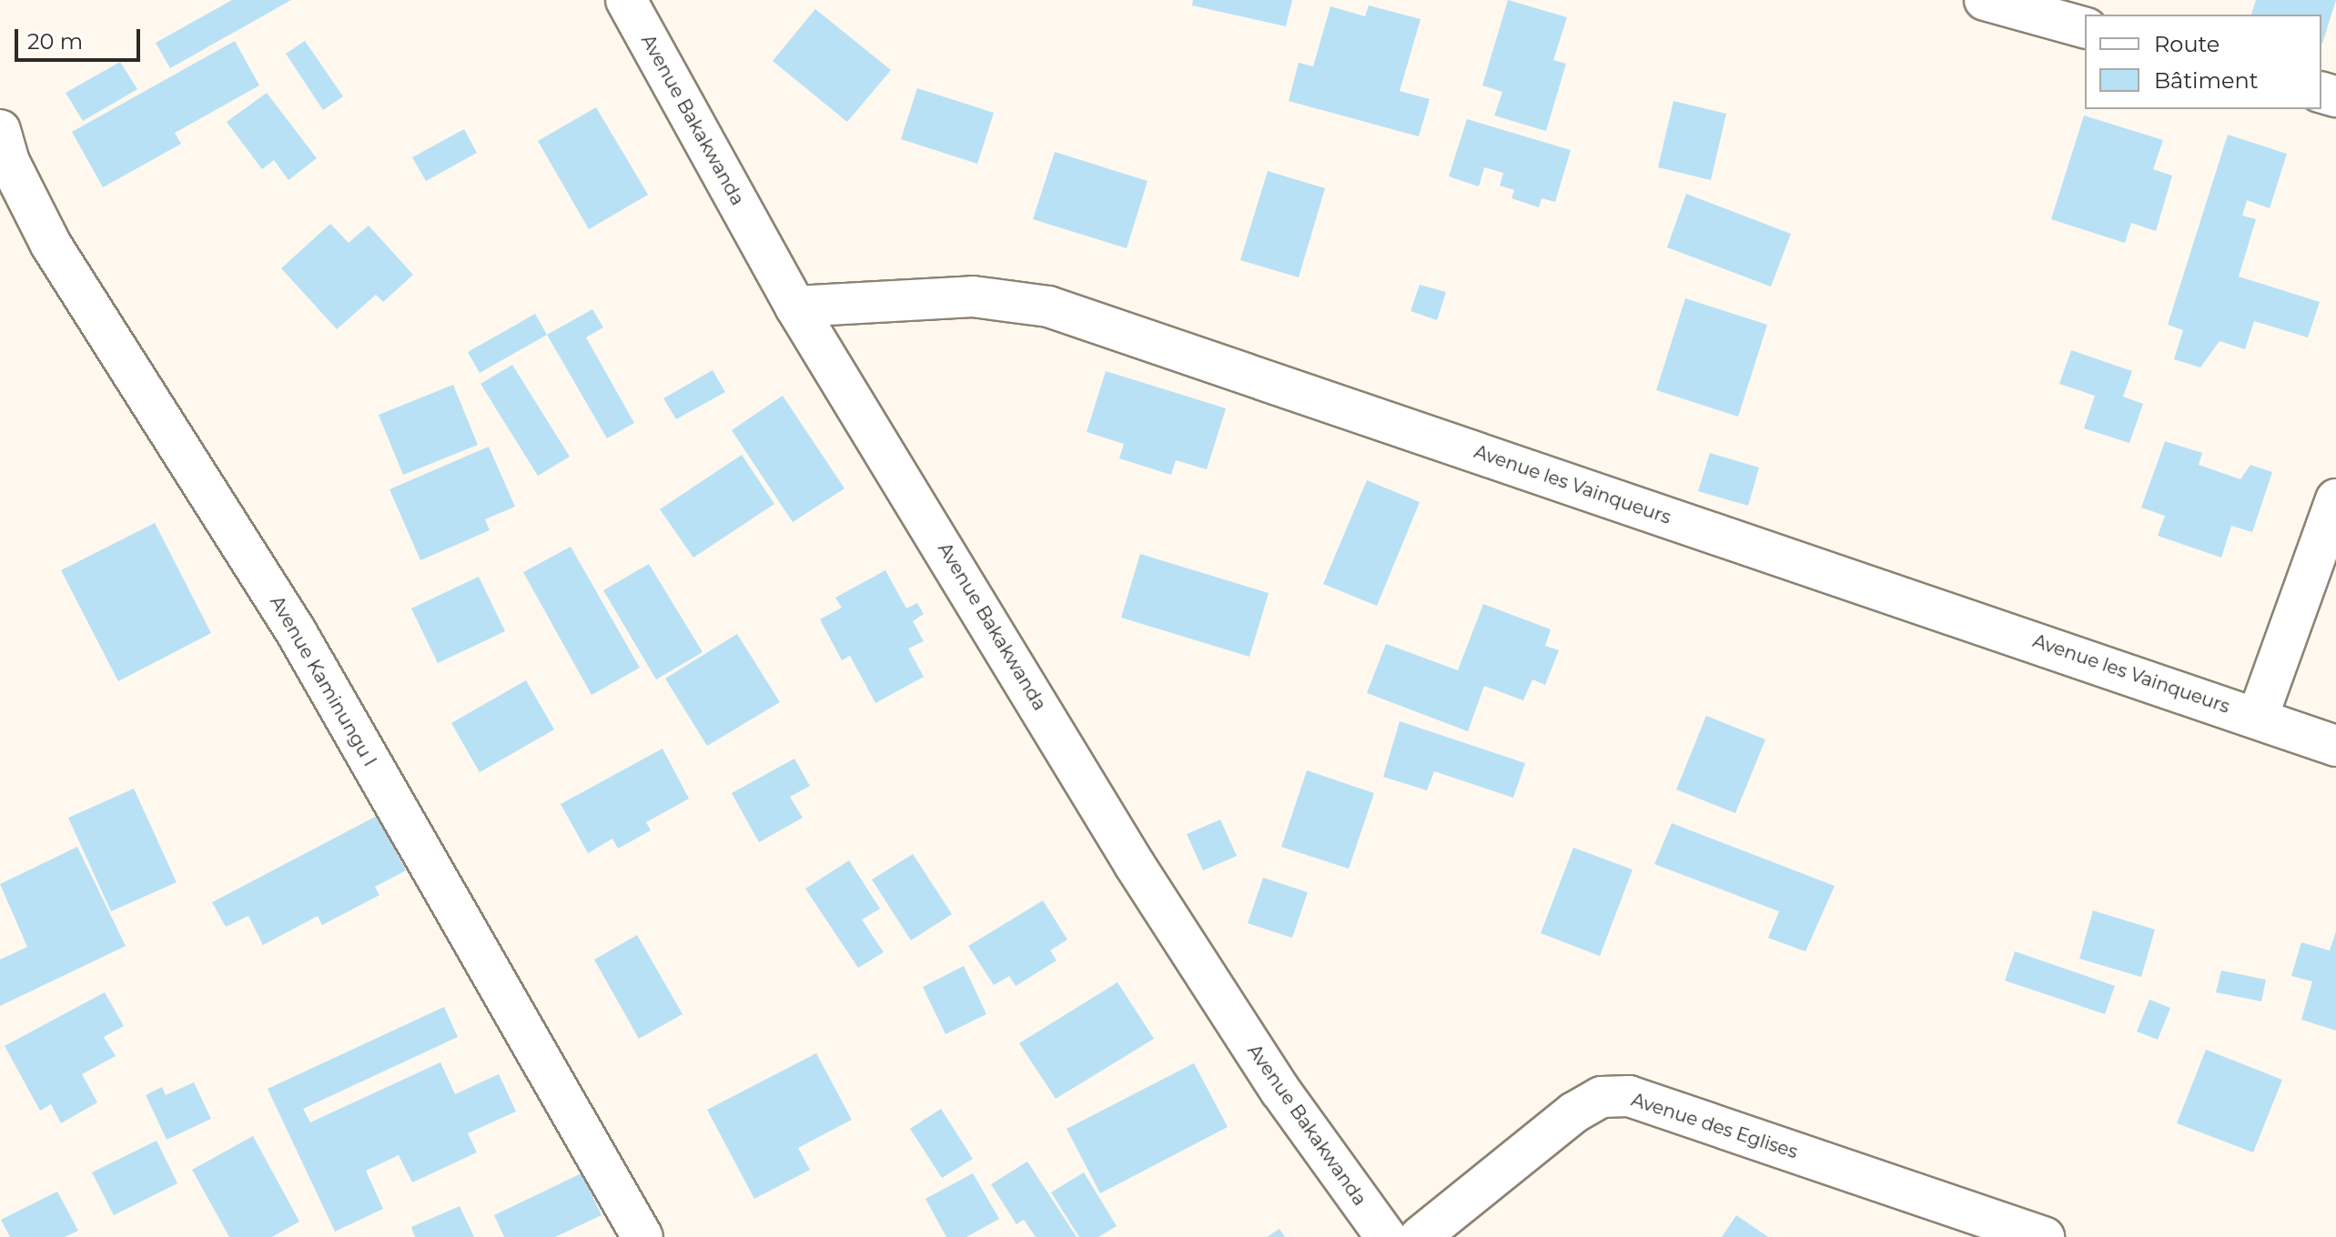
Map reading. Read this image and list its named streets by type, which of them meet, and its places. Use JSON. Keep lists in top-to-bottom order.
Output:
{
  "streets": {
    "street": [
      "Avenue Bakakwanda",
      "Avenue les Vainqueurs",
      "Avenue Kaminungu I",
      "Avenue des Eglises"
    ]
  },
  "crossings": [
    ["Avenue Bakakwanda", "Avenue les Vainqueurs"]
  ],
  "legend": ["Route", "Bâtiment"],
  "scale_bar": "20 m"
}
